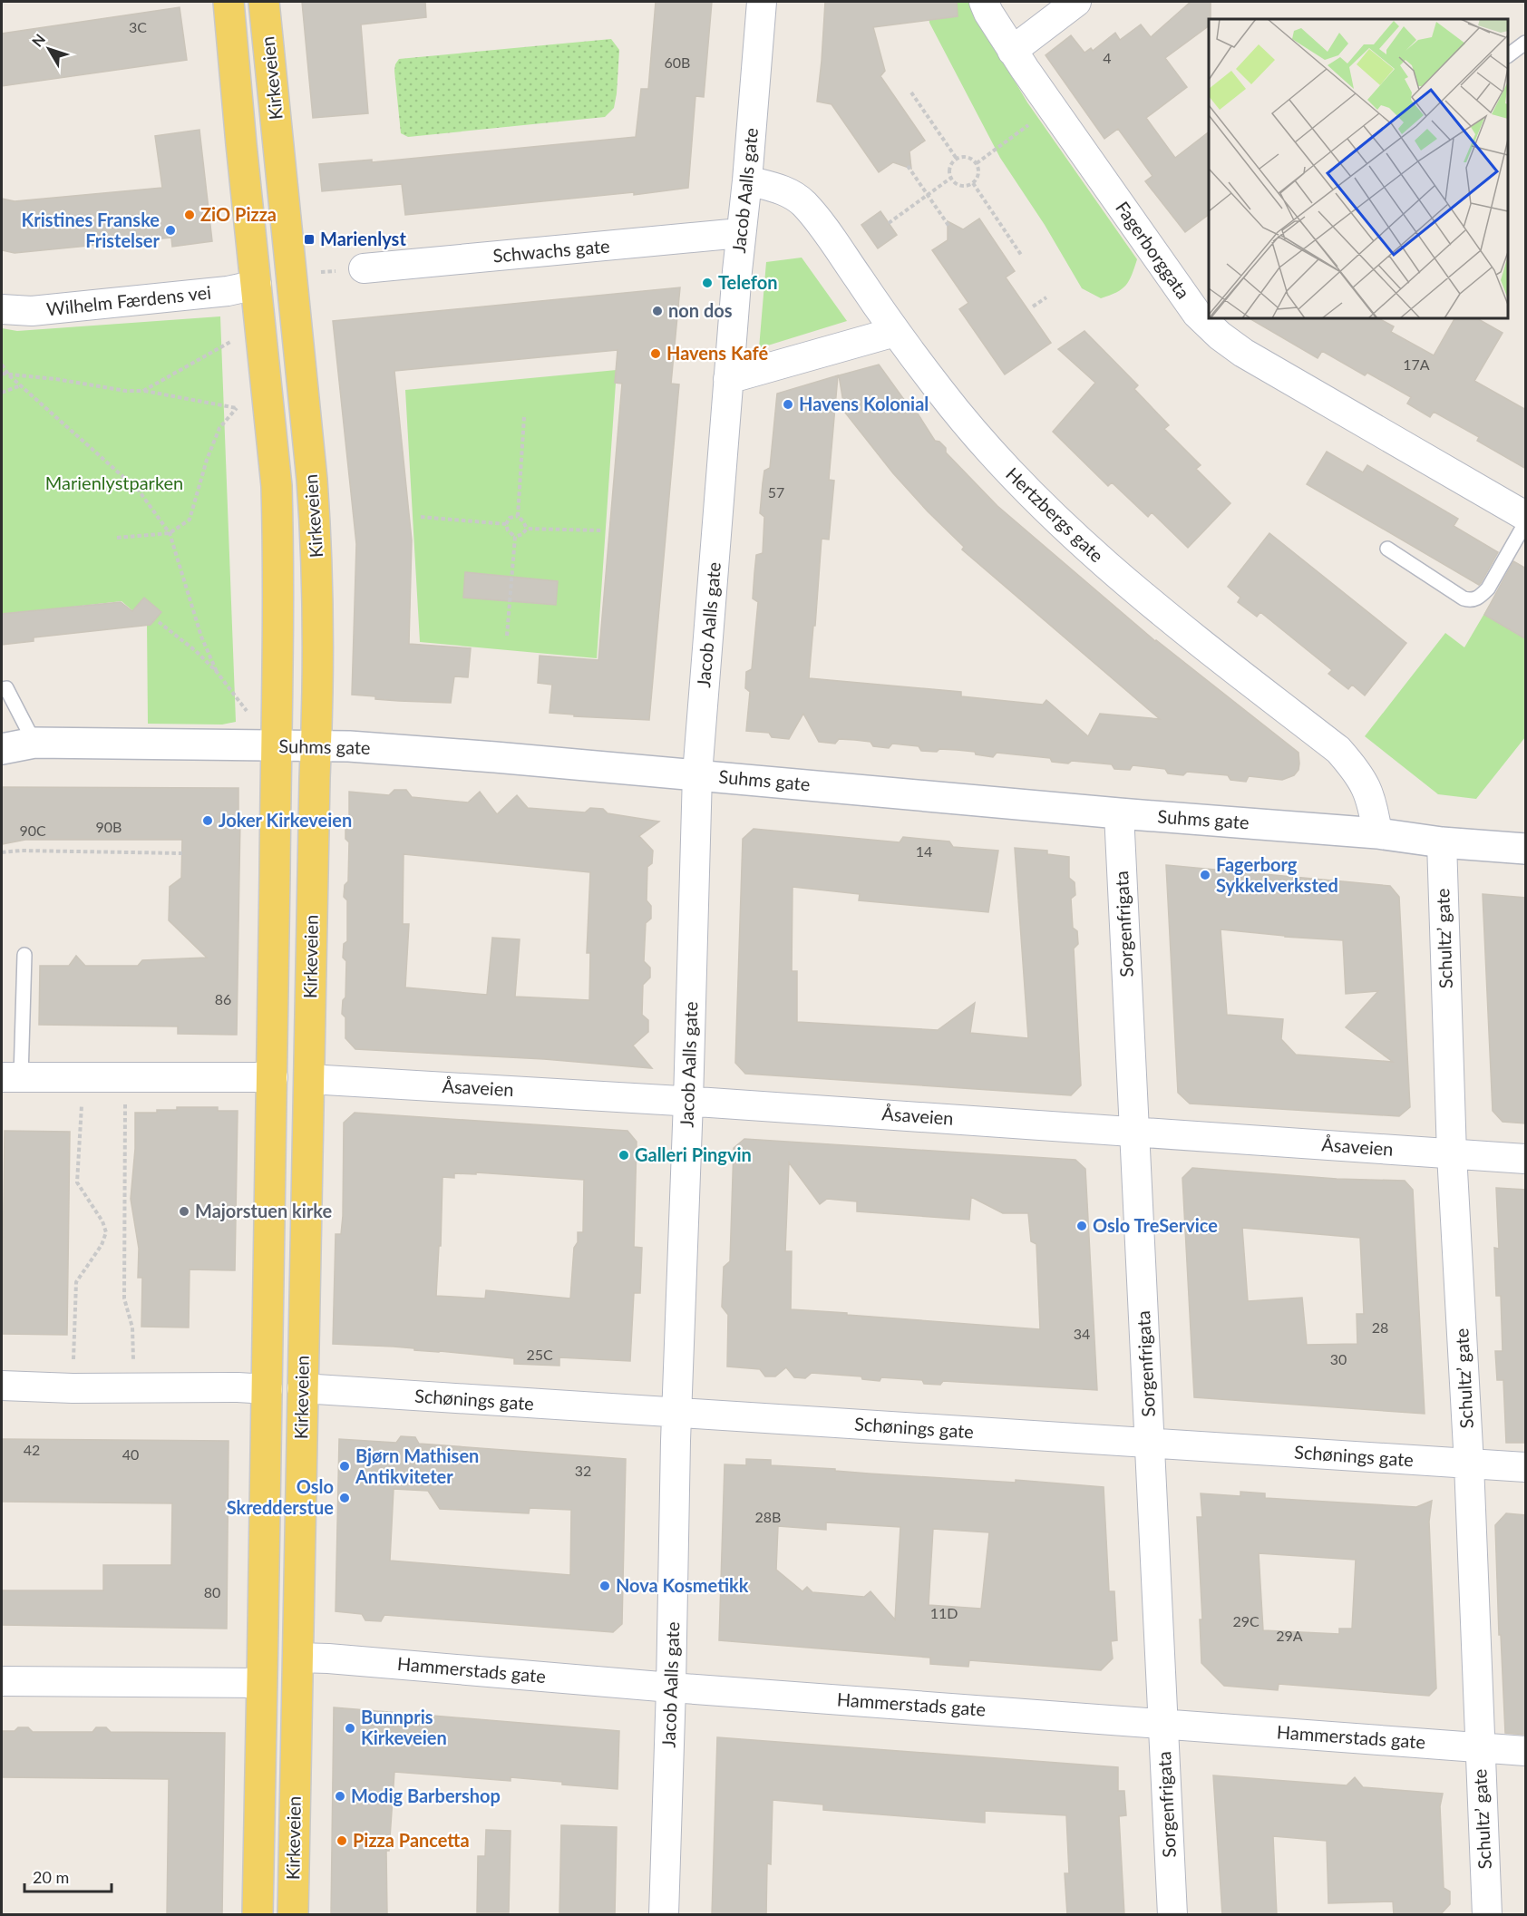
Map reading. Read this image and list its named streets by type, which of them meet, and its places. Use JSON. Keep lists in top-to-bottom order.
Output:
{
  "streets": {
    "main road": ["Kirkeveien"],
    "street": [
      "Jacob Aalls gate",
      "Fagerborggata",
      "Schwachs gate",
      "Wilhelm Færdens vei",
      "Hertzbergs gate",
      "Suhms gate",
      "Sorgenfrigata",
      "Schultz’ gate",
      "Åsaveien",
      "Schønings gate",
      "Hammerstads gate"
    ]
  },
  "crossings": [
    ["Kirkeveien", "Wilhelm Færdens vei"],
    ["Kirkeveien", "Suhms gate"],
    ["Kirkeveien", "Åsaveien"],
    ["Kirkeveien", "Schønings gate"],
    ["Kirkeveien", "Hammerstads gate"],
    ["Jacob Aalls gate", "Schwachs gate"],
    ["Jacob Aalls gate", "Hertzbergs gate"],
    ["Jacob Aalls gate", "Suhms gate"],
    ["Jacob Aalls gate", "Åsaveien"],
    ["Jacob Aalls gate", "Schønings gate"],
    ["Jacob Aalls gate", "Hammerstads gate"],
    ["Hertzbergs gate", "Suhms gate"],
    ["Suhms gate", "Sorgenfrigata"],
    ["Suhms gate", "Schultz’ gate"],
    ["Sorgenfrigata", "Åsaveien"],
    ["Sorgenfrigata", "Schønings gate"],
    ["Sorgenfrigata", "Hammerstads gate"],
    ["Schultz’ gate", "Åsaveien"],
    ["Schultz’ gate", "Schønings gate"],
    ["Schultz’ gate", "Hammerstads gate"]
  ],
  "parks": ["Marienlystparken"],
  "places": {
    "other": [
      "ZiO Pizza",
      "Kristines Franske Fristelser",
      "Telefon",
      "non dos",
      "Havens Kafé",
      "Havens Kolonial",
      "Joker Kirkeveien",
      "Fagerborg Sykkelverksted",
      "Galleri Pingvin",
      "Majorstuen kirke",
      "Oslo TreService",
      "Bjørn Mathisen Antikviteter",
      "Oslo Skredderstue",
      "Nova Kosmetikk",
      "Bunnpris Kirkeveien",
      "Modig Barbershop",
      "Pizza Pancetta"
    ],
    "transit": ["Marienlyst"]
  },
  "house_numbers": [
    "3C",
    "4",
    "60B",
    "17A",
    "57",
    "90B",
    "90C",
    "14",
    "86",
    "28",
    "34",
    "25C",
    "30",
    "42",
    "40",
    "32",
    "28B",
    "80",
    "11D",
    "29C",
    "29A"
  ],
  "scale_bar": "20 m",
  "north": "top left"
}
